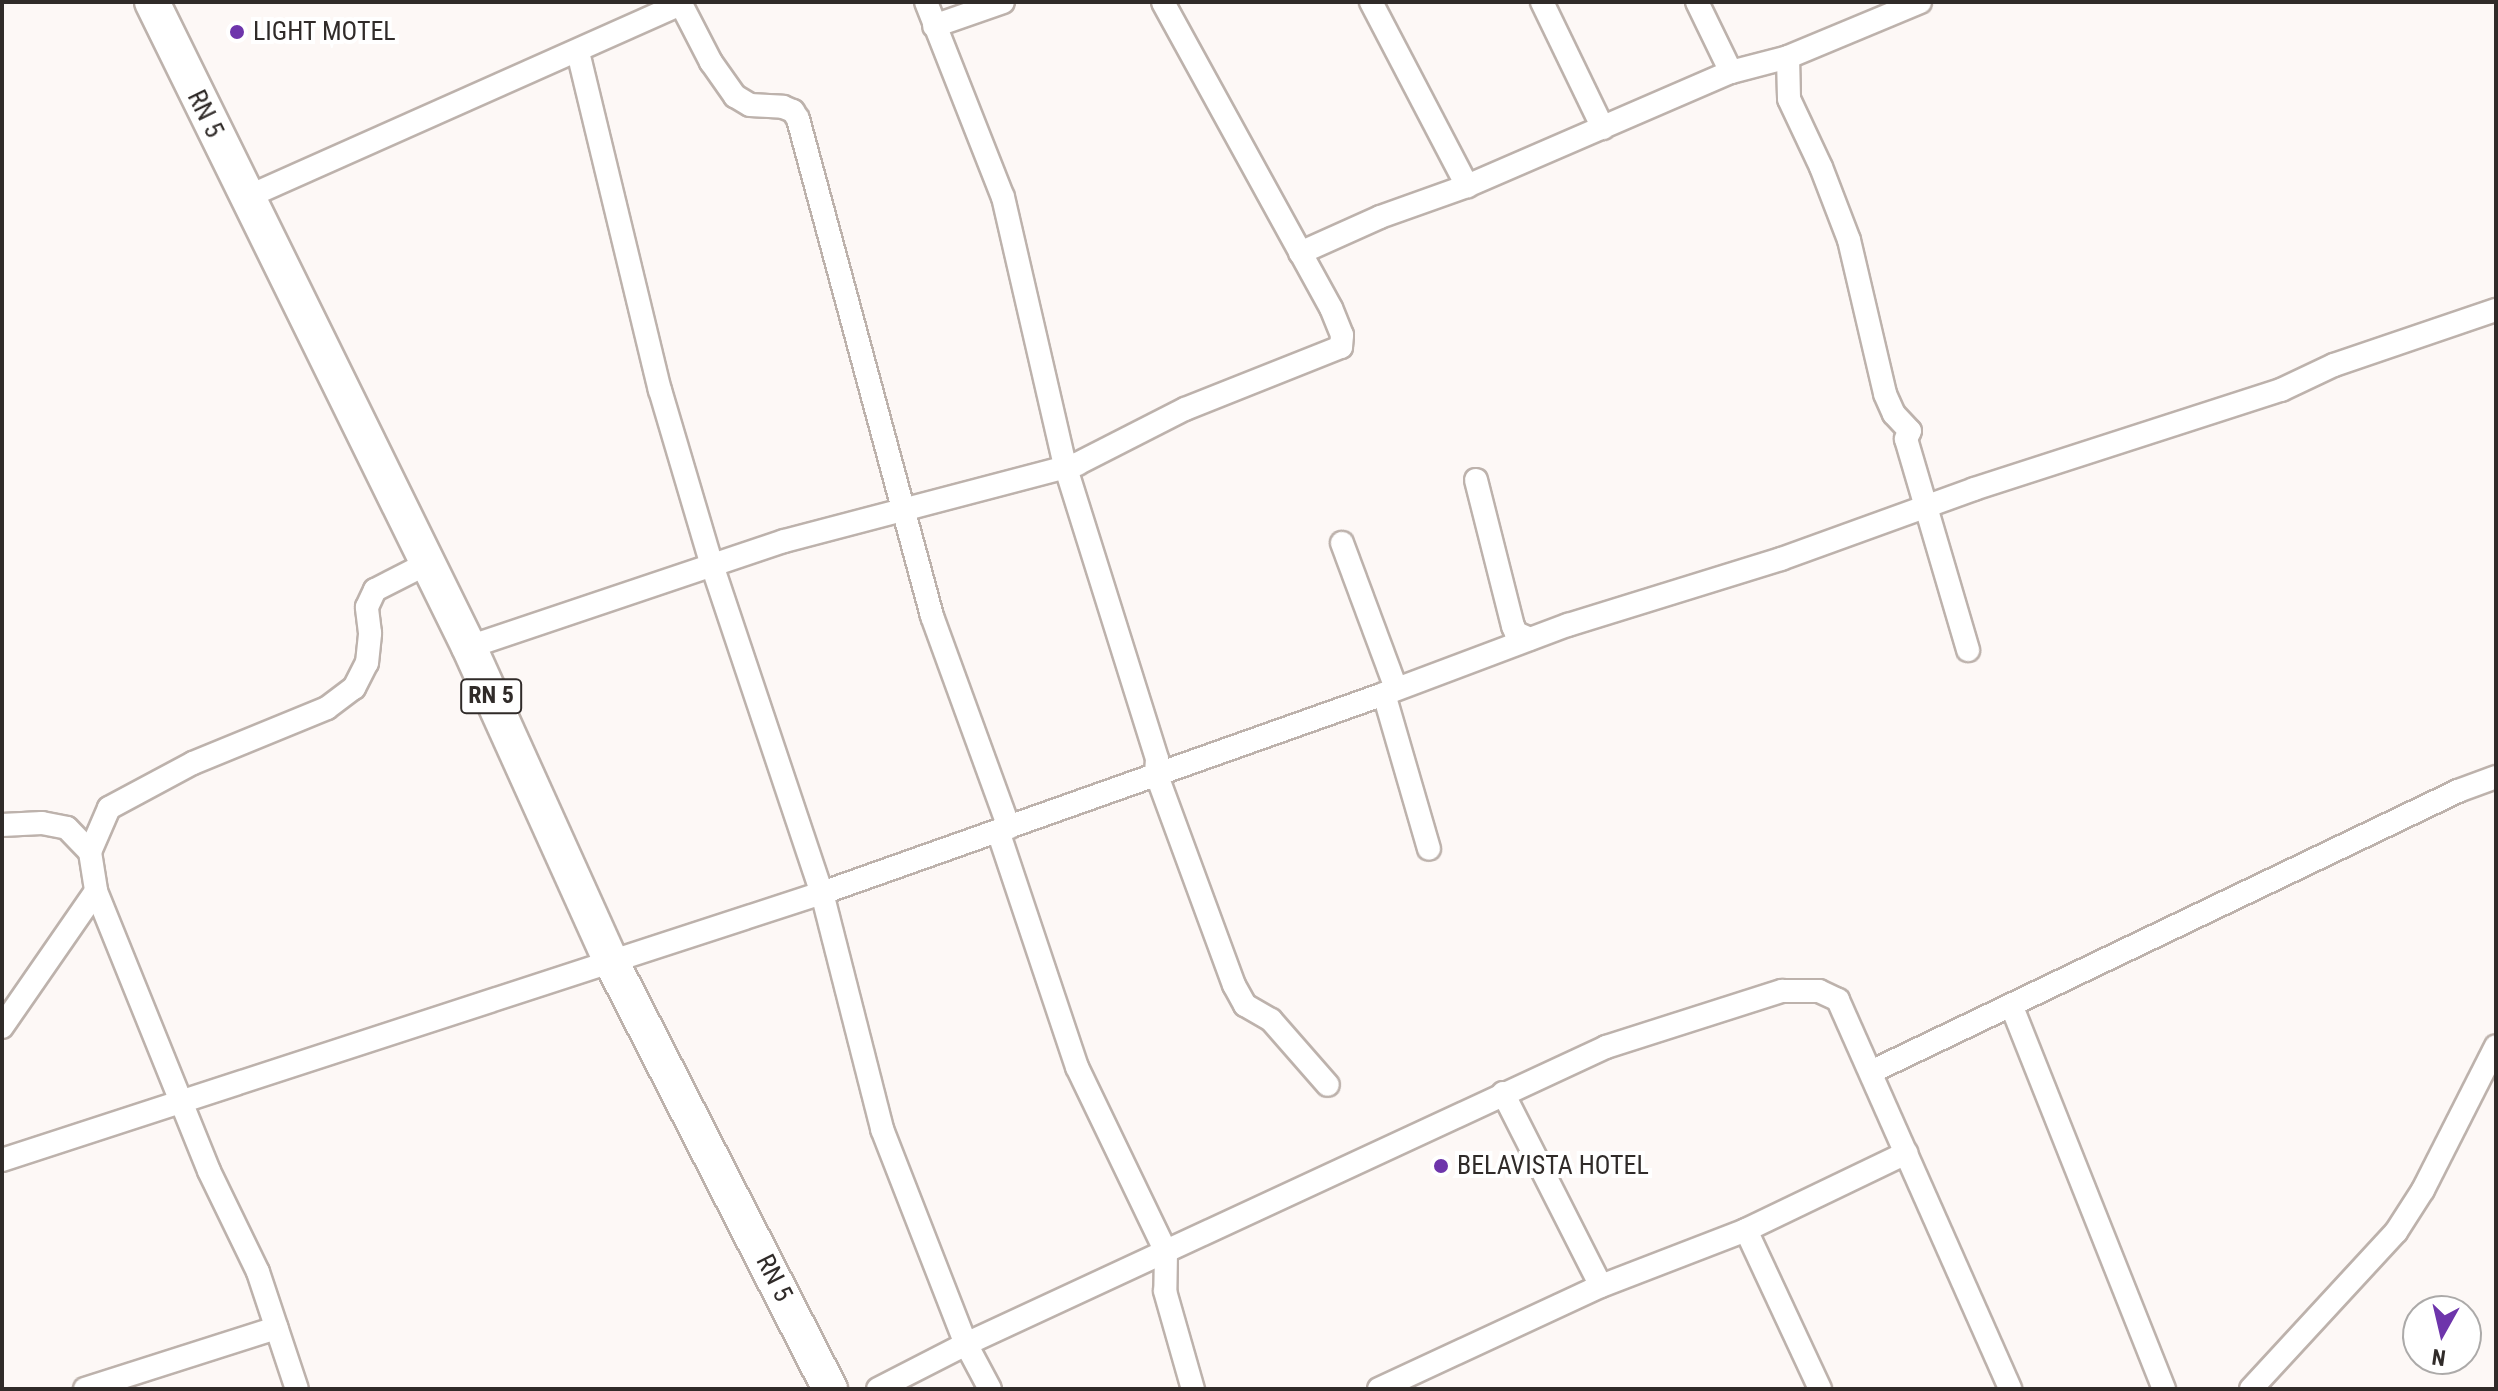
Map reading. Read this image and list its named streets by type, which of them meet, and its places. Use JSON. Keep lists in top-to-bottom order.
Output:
{
  "streets": {
    "main road": ["RN 5"]
  },
  "places": ["LIGHT MOTEL", "BELAVISTA HOTEL"],
  "north": "bottom"
}
